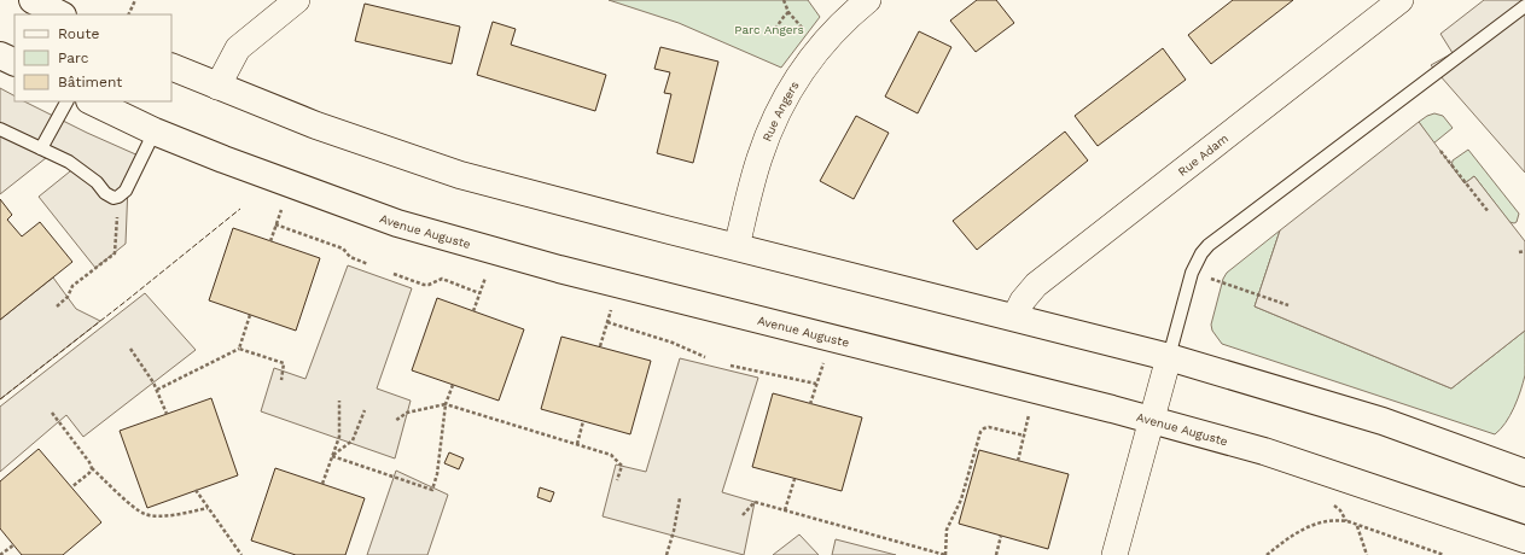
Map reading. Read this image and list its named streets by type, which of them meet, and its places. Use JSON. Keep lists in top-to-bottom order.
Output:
{
  "streets": {
    "main road": ["Avenue Auguste"],
    "street": ["Rue Angers", "Rue Adam"]
  },
  "parks": ["Parc Angers"],
  "legend": ["Route", "Parc", "Bâtiment"]
}
